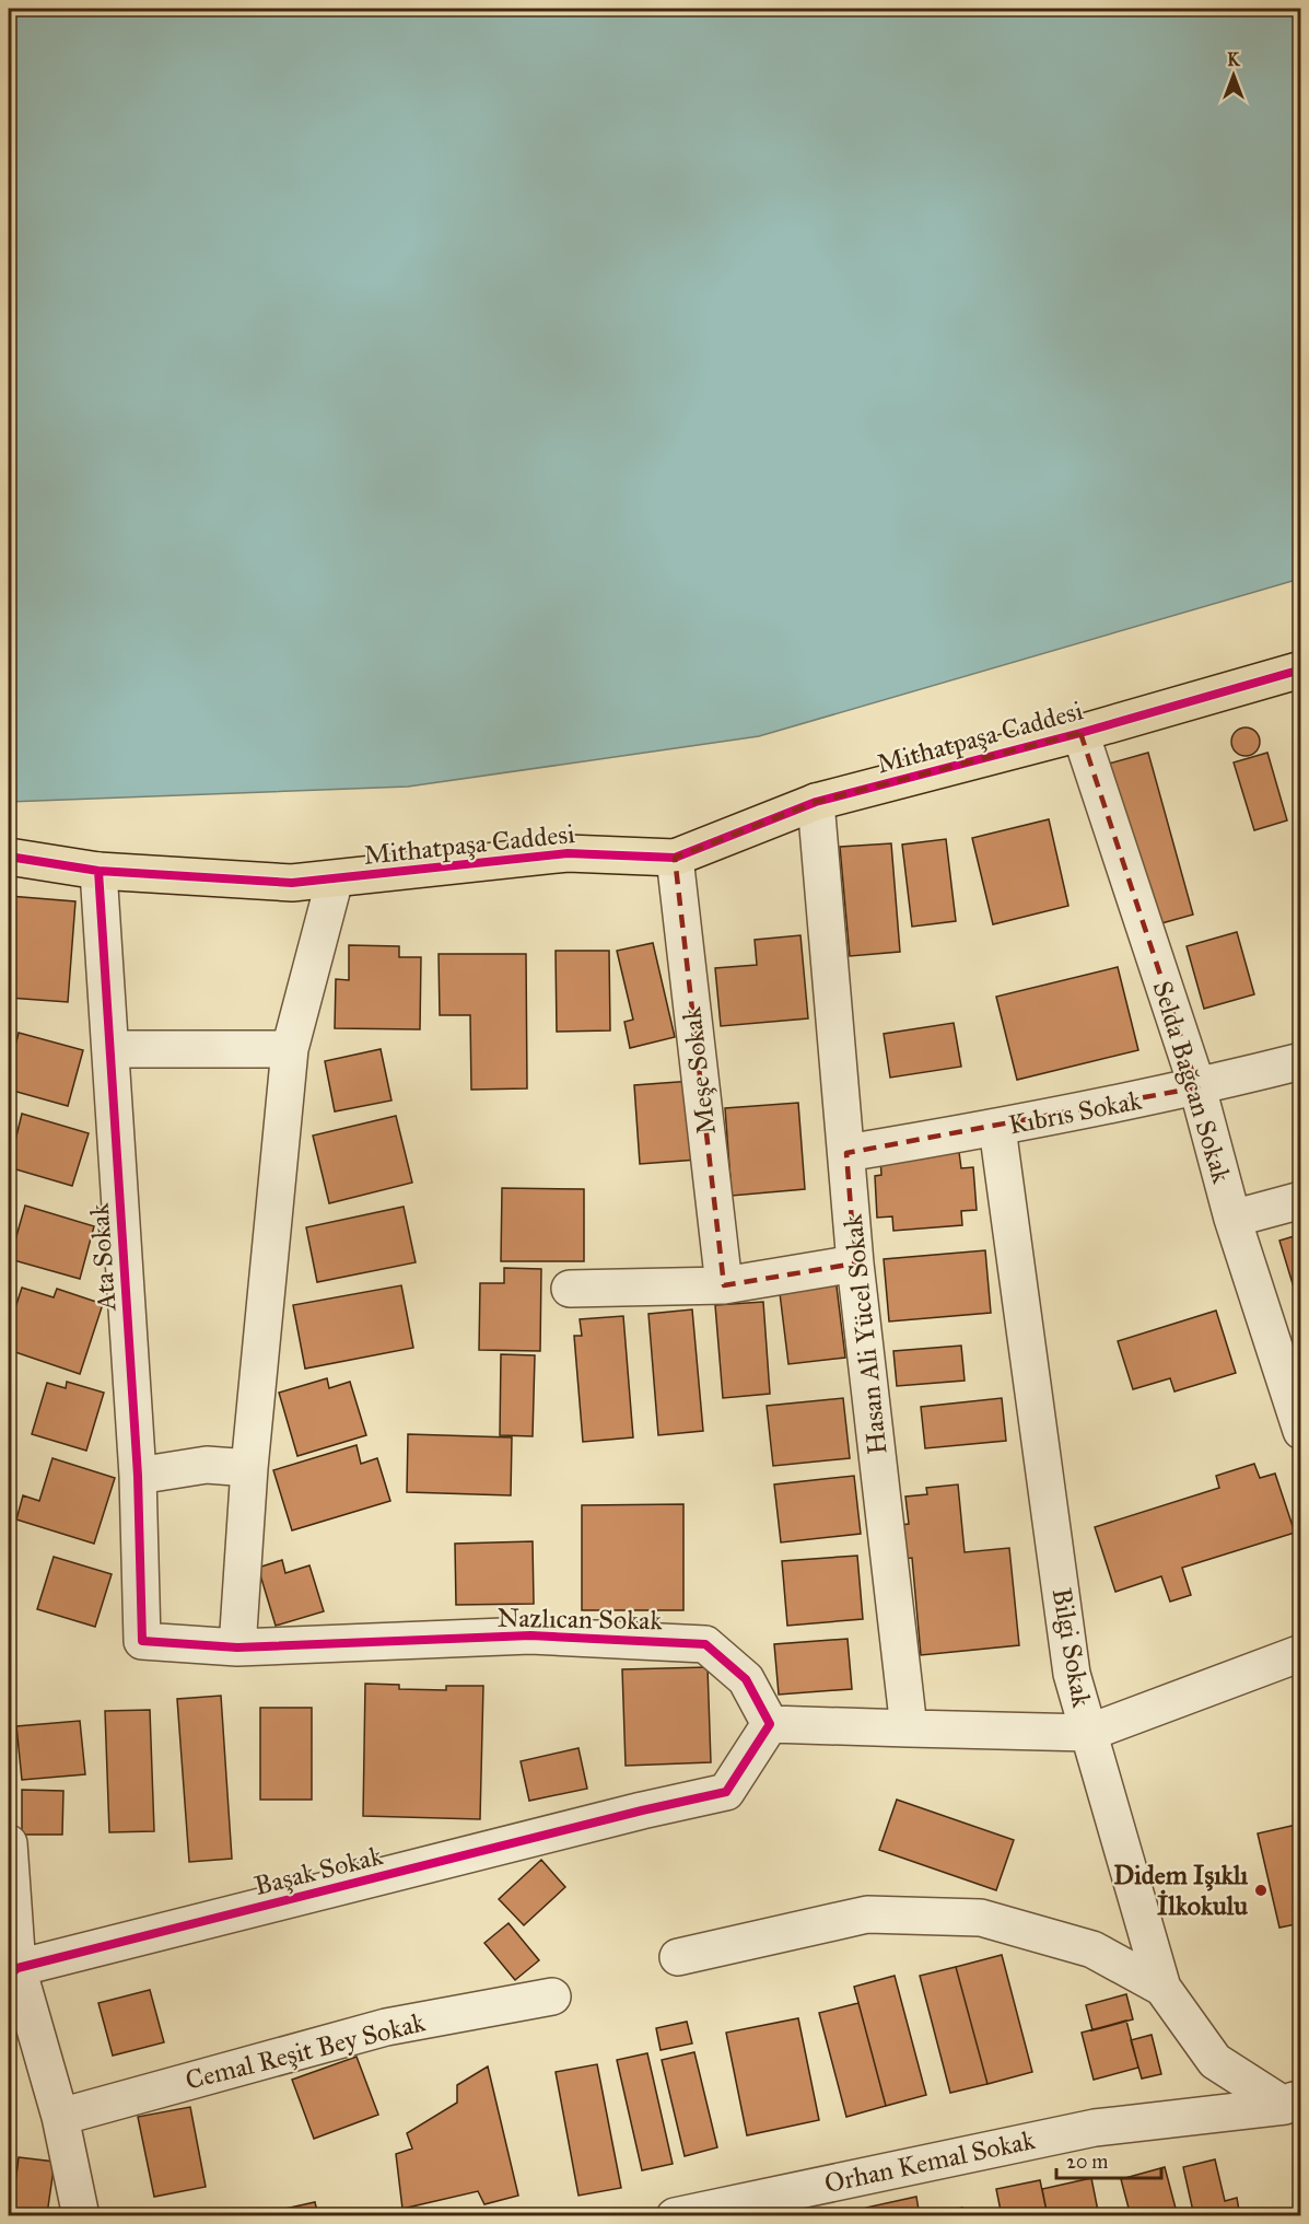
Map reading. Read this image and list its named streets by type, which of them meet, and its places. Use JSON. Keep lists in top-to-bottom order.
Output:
{
  "streets": {
    "main road": ["Mithatpaşa Caddesi"],
    "street": [
      "Meşe Sokak",
      "Selda Bağcan Sokak",
      "Kıbrıs Sokak",
      "Ata Sokak",
      "Hasan Ali Yücel Sokak",
      "Nazlıcan Sokak",
      "Bilgi Sokak",
      "Başak Sokak",
      "Cemal Reşit Bey Sokak",
      "Orhan Kemal Sokak"
    ]
  },
  "crossings": [
    ["Mithatpaşa Caddesi", "Meşe Sokak"],
    ["Mithatpaşa Caddesi", "Selda Bağcan Sokak"],
    ["Mithatpaşa Caddesi", "Ata Sokak"],
    ["Mithatpaşa Caddesi", "Hasan Ali Yücel Sokak"],
    ["Selda Bağcan Sokak", "Kıbrıs Sokak"],
    ["Kıbrıs Sokak", "Hasan Ali Yücel Sokak"],
    ["Kıbrıs Sokak", "Bilgi Sokak"],
    ["Ata Sokak", "Nazlıcan Sokak"],
    ["Nazlıcan Sokak", "Başak Sokak"],
    ["Bilgi Sokak", "Orhan Kemal Sokak"]
  ],
  "places": ["Didem Işıklı İlkokulu"],
  "scale_bar": "20 m",
  "north": "top"
}
